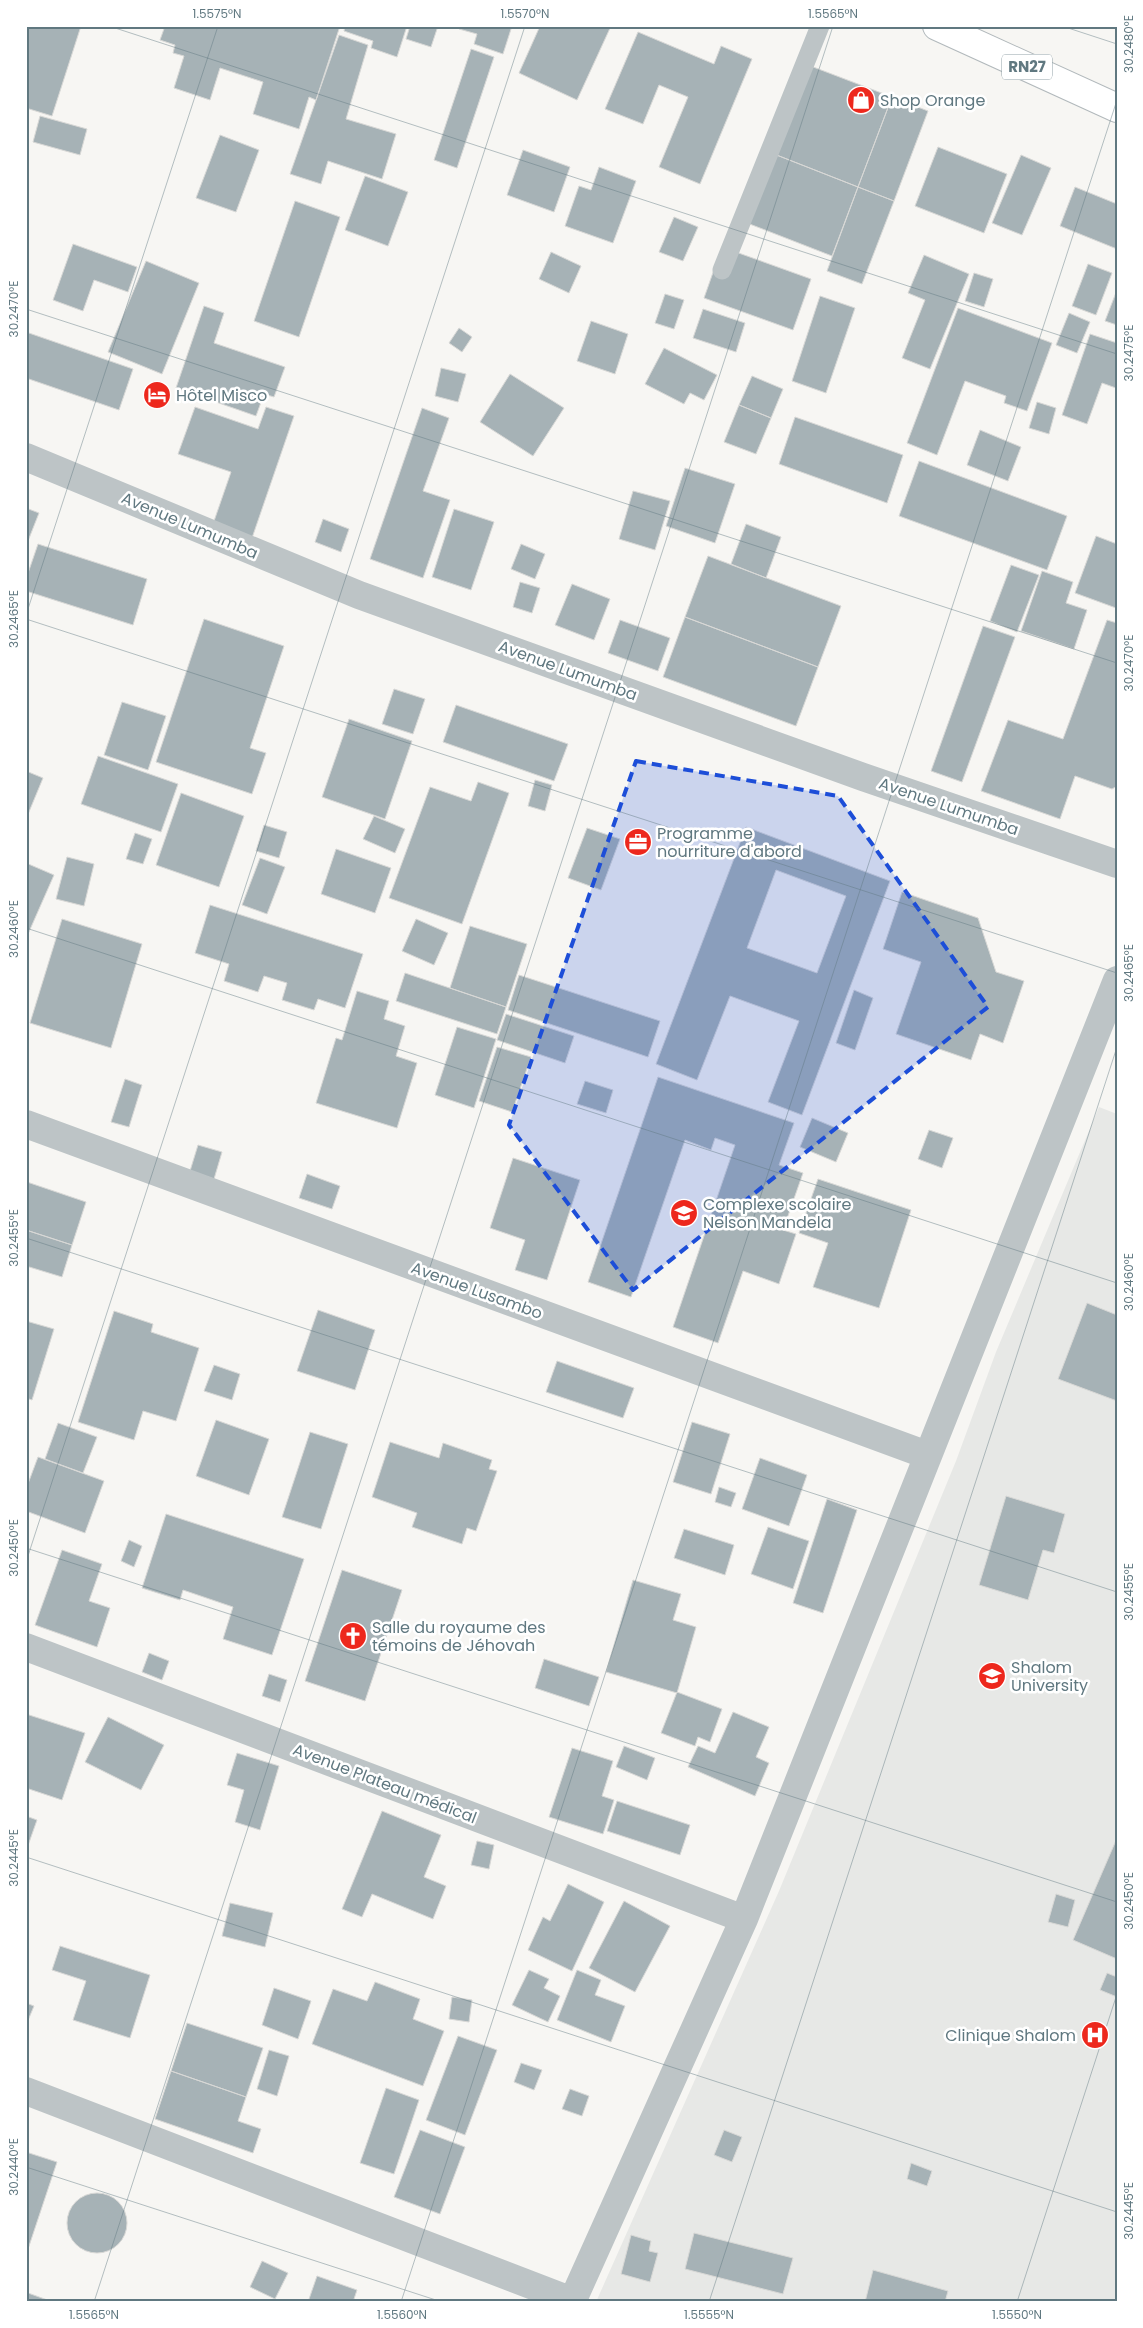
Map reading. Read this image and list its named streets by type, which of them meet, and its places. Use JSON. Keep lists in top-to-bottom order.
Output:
{
  "streets": {
    "main road": ["RN27"],
    "street": ["Avenue Lumumba", "Avenue Lusambo", "Avenue Plateau médical"]
  },
  "places": {
    "shop": ["Shop Orange"],
    "hotel": ["Hôtel Misco"],
    "office": ["Programme nourriture d'abord"],
    "school or university": ["Complexe scolaire Nelson Mandela", "Shalom University"],
    "church": ["Salle du royaume des témoins de Jéhovah"],
    "hospital": ["Clinique Shalom"]
  },
  "coordinates": [
    "1.5575°N",
    "1.5570°N",
    "1.5565°N",
    "30.2480°E",
    "30.2470°E",
    "30.2475°E",
    "30.2465°E",
    "30.2460°E",
    "30.2455°E",
    "30.2450°E",
    "30.2445°E",
    "30.2440°E",
    "1.5560°N",
    "1.5555°N",
    "1.5550°N"
  ]
}
